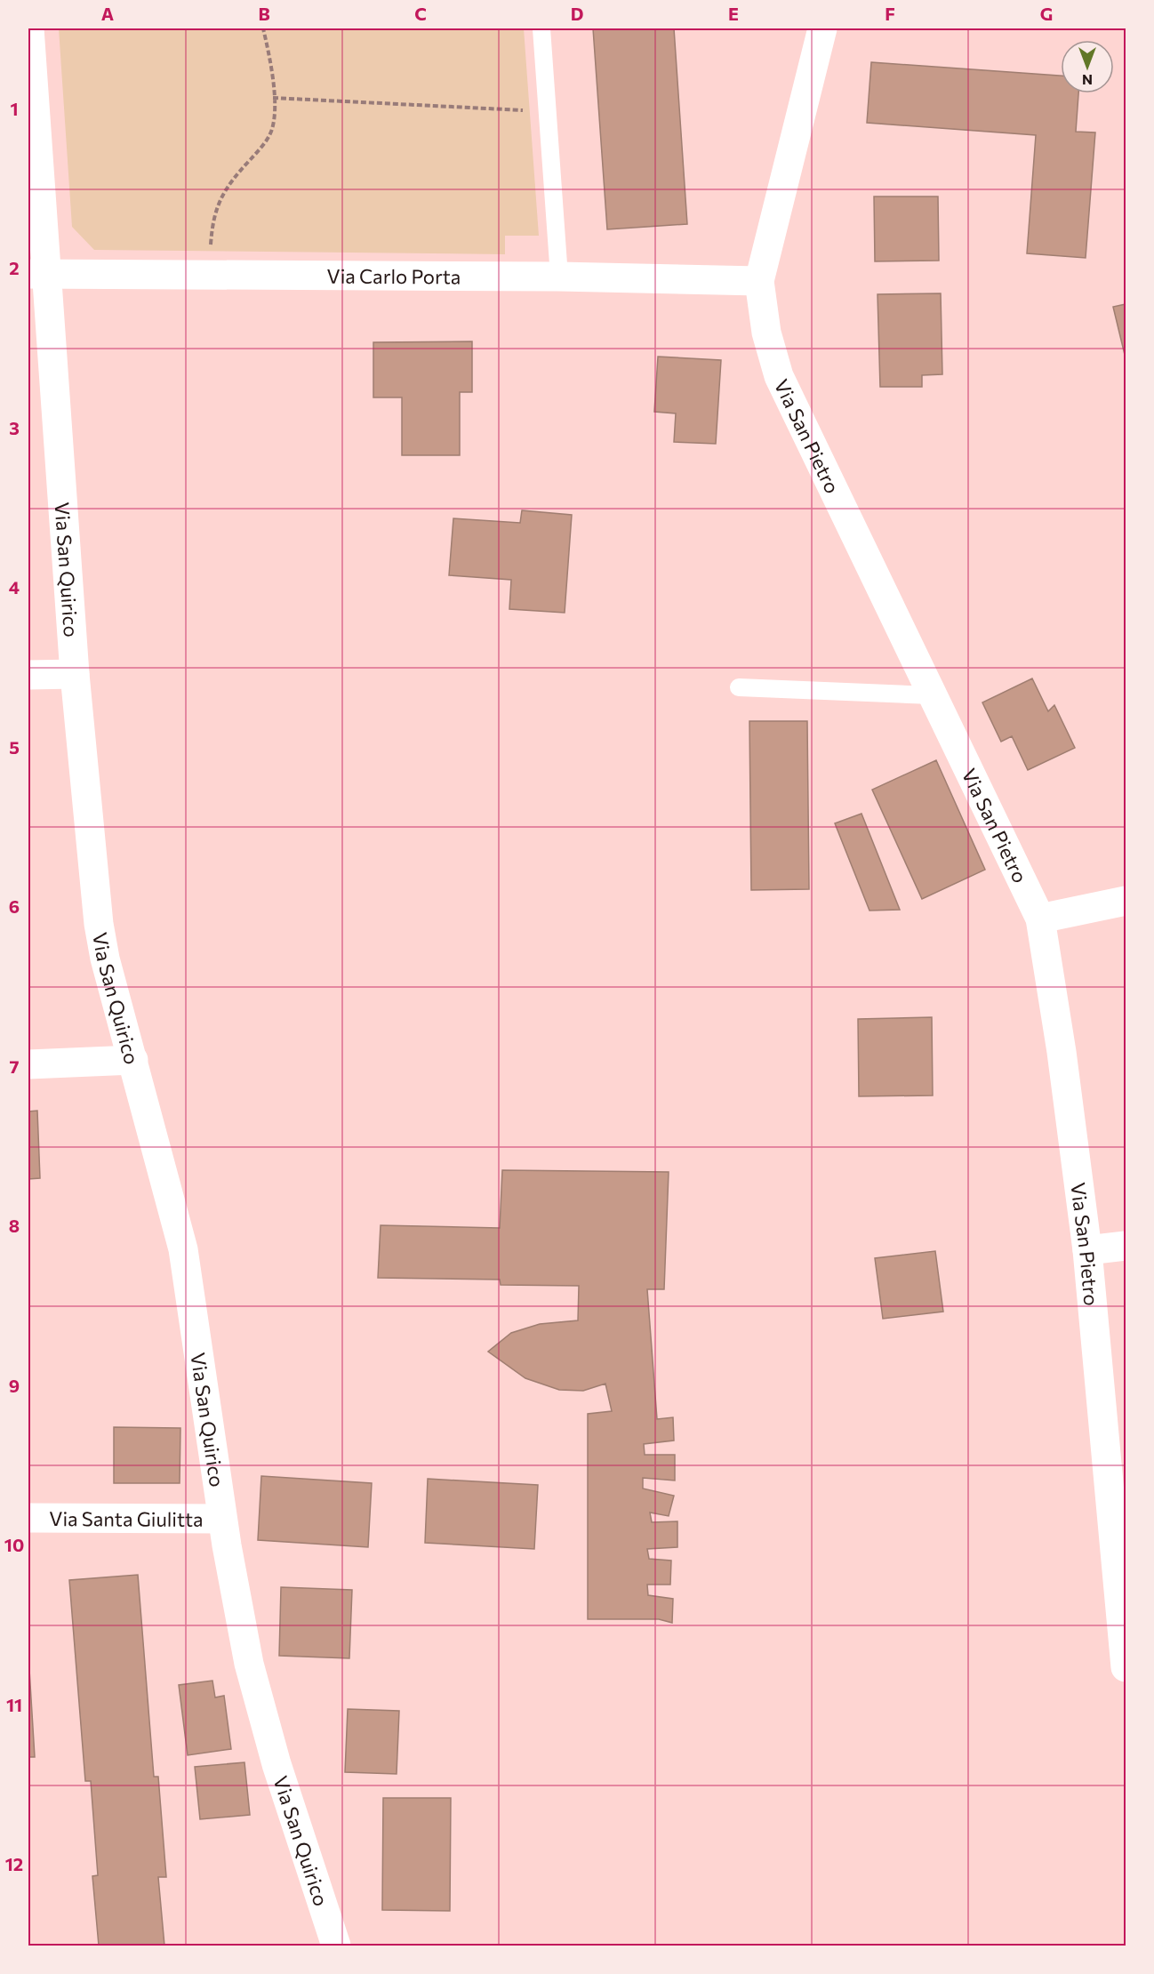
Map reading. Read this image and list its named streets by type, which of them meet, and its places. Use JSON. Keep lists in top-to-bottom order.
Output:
{
  "streets": {
    "street": [
      "Via Carlo Porta",
      "Via San Pietro",
      "Via San Quirico",
      "Via Santa Giulitta"
    ]
  },
  "crossings": [
    ["Via Carlo Porta", "Via San Pietro"],
    ["Via Carlo Porta", "Via San Quirico"],
    ["Via San Quirico", "Via Santa Giulitta"]
  ],
  "north": "bottom",
  "grid": {
    "columns": [
      "A",
      "B",
      "C",
      "D",
      "E",
      "F",
      "G"
    ],
    "rows": [
      "1",
      "2",
      "3",
      "4",
      "5",
      "6",
      "7",
      "8",
      "9",
      "10",
      "11",
      "12"
    ]
  }
}
